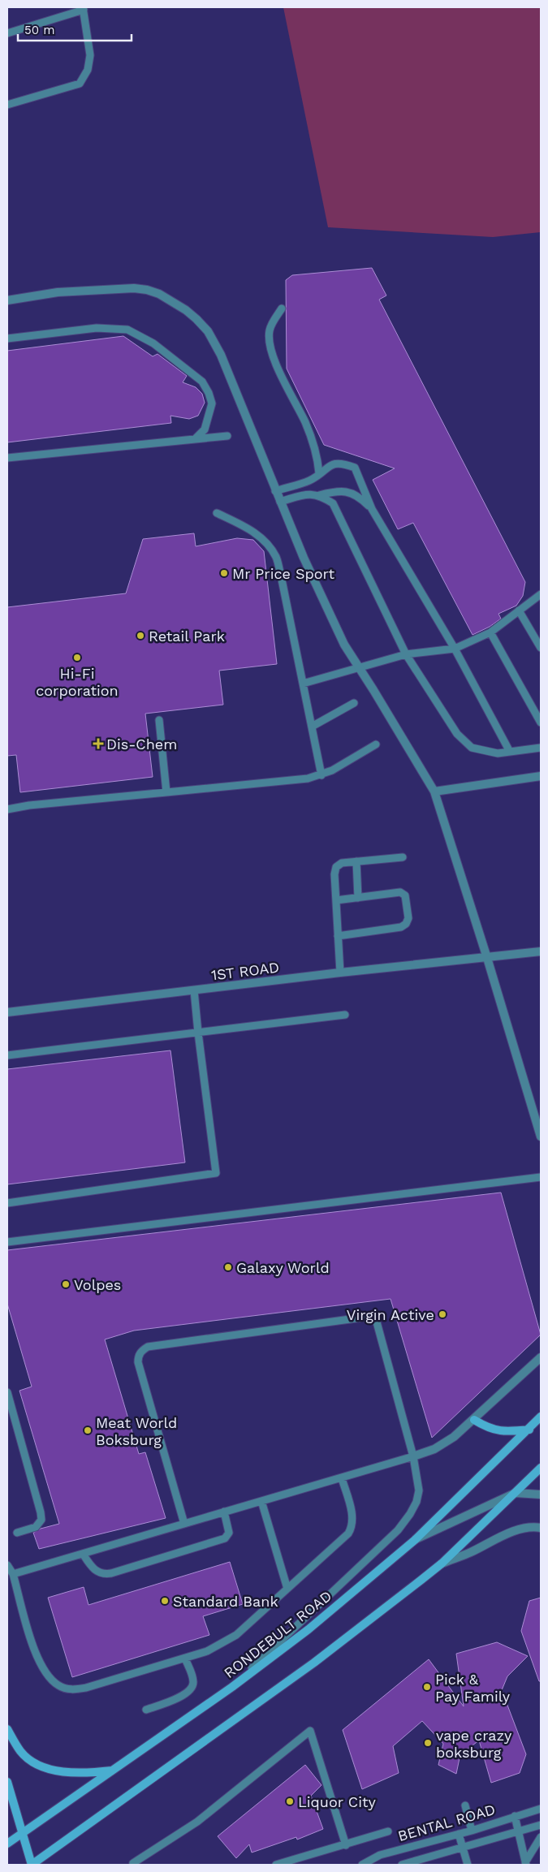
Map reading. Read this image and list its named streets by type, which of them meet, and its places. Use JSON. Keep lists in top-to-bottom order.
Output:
{
  "streets": {
    "main road": ["RONDEBULT ROAD"],
    "street": ["1ST ROAD"],
    "lane": ["BENTAL ROAD"]
  },
  "places": {
    "other": [
      "Mr Price Sport",
      "Retail Park",
      "Hi-Fi corporation",
      "Galaxy World",
      "Volpes",
      "Virgin Active",
      "Meat World Boksburg",
      "Standard Bank",
      "Pick & Pay Family",
      "vape crazy boksburg",
      "Liquor City"
    ],
    "health": ["Dis-Chem"]
  },
  "scale_bar": "50 m"
}
